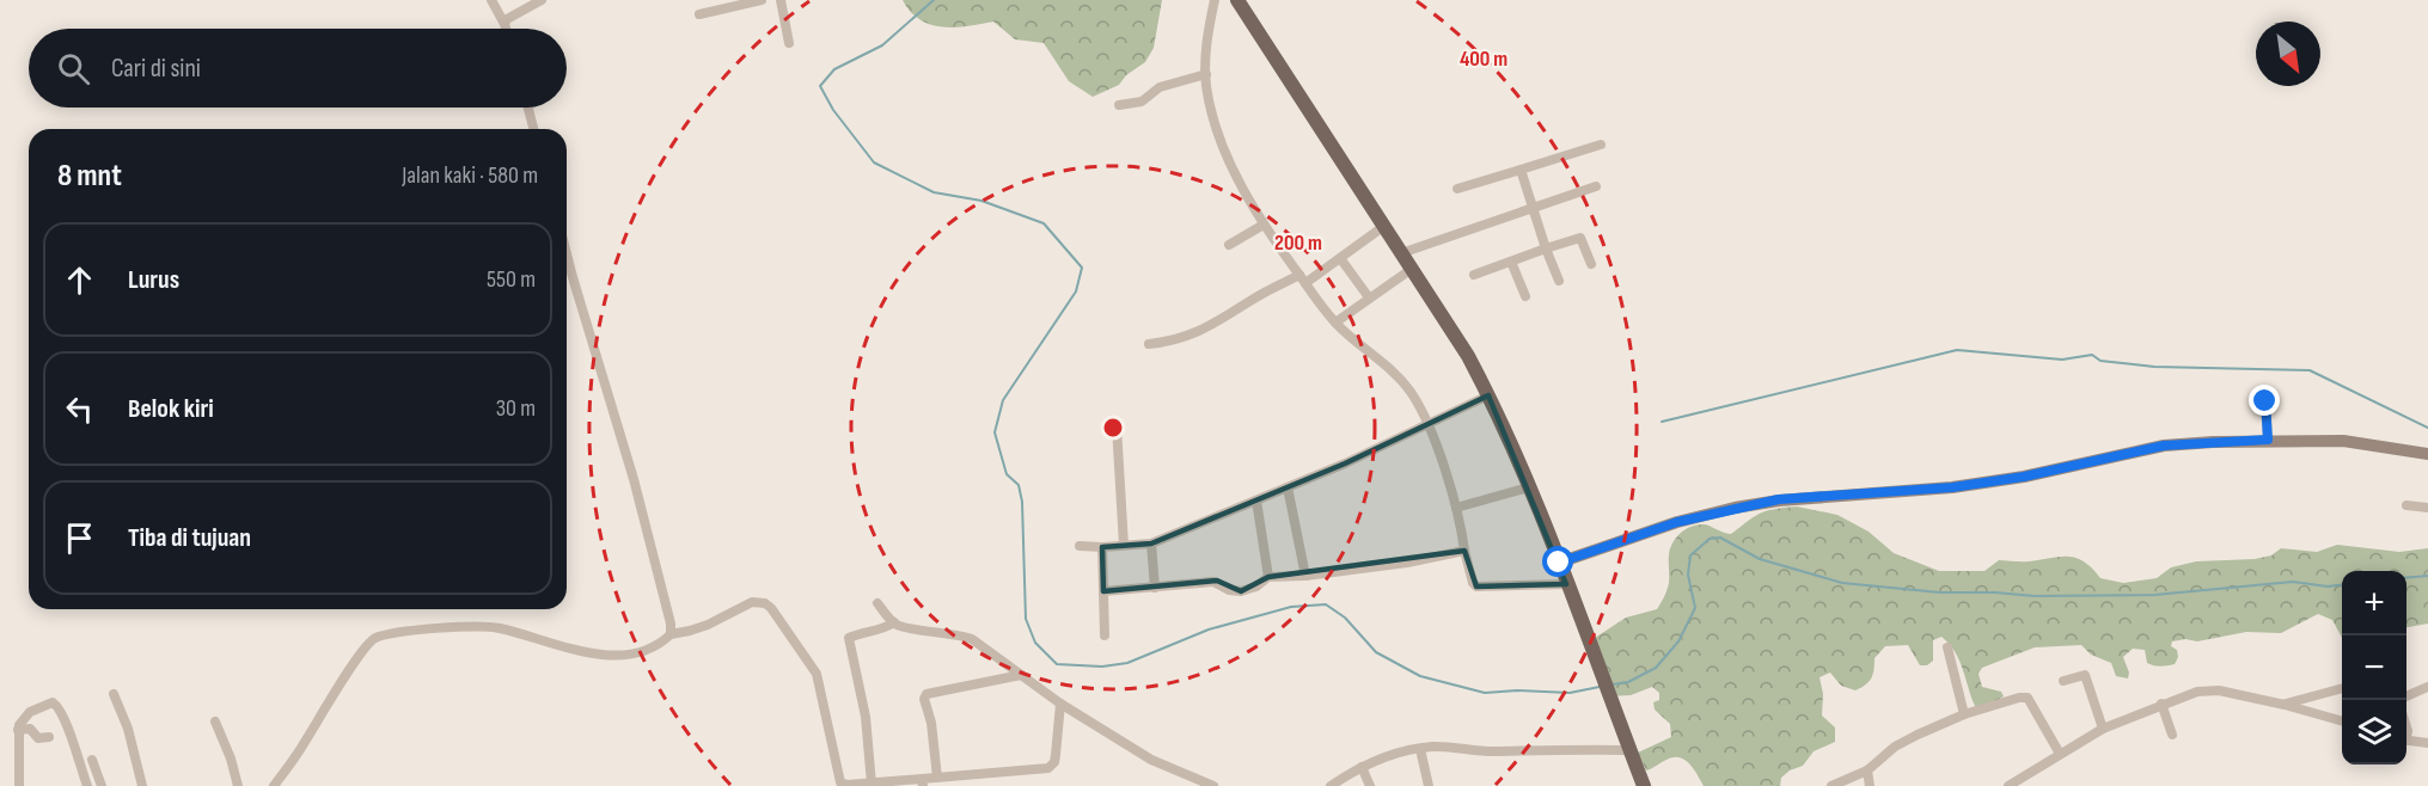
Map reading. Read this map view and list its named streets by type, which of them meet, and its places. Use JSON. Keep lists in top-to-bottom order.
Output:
{
  "north": "bottom right",
  "page": {
    "search": "Cari di sini",
    "heading": ["8 mnt", "Jalan kaki · 580 m"],
    "list": [
      ["Lurus", "550 m"],
      ["Belok kiri", "30 m"],
      "Tiba di tujuan"
    ],
    "map_buttons": ["+", "−"]
  },
  "rings": ["400 m", "200 m"]
}
